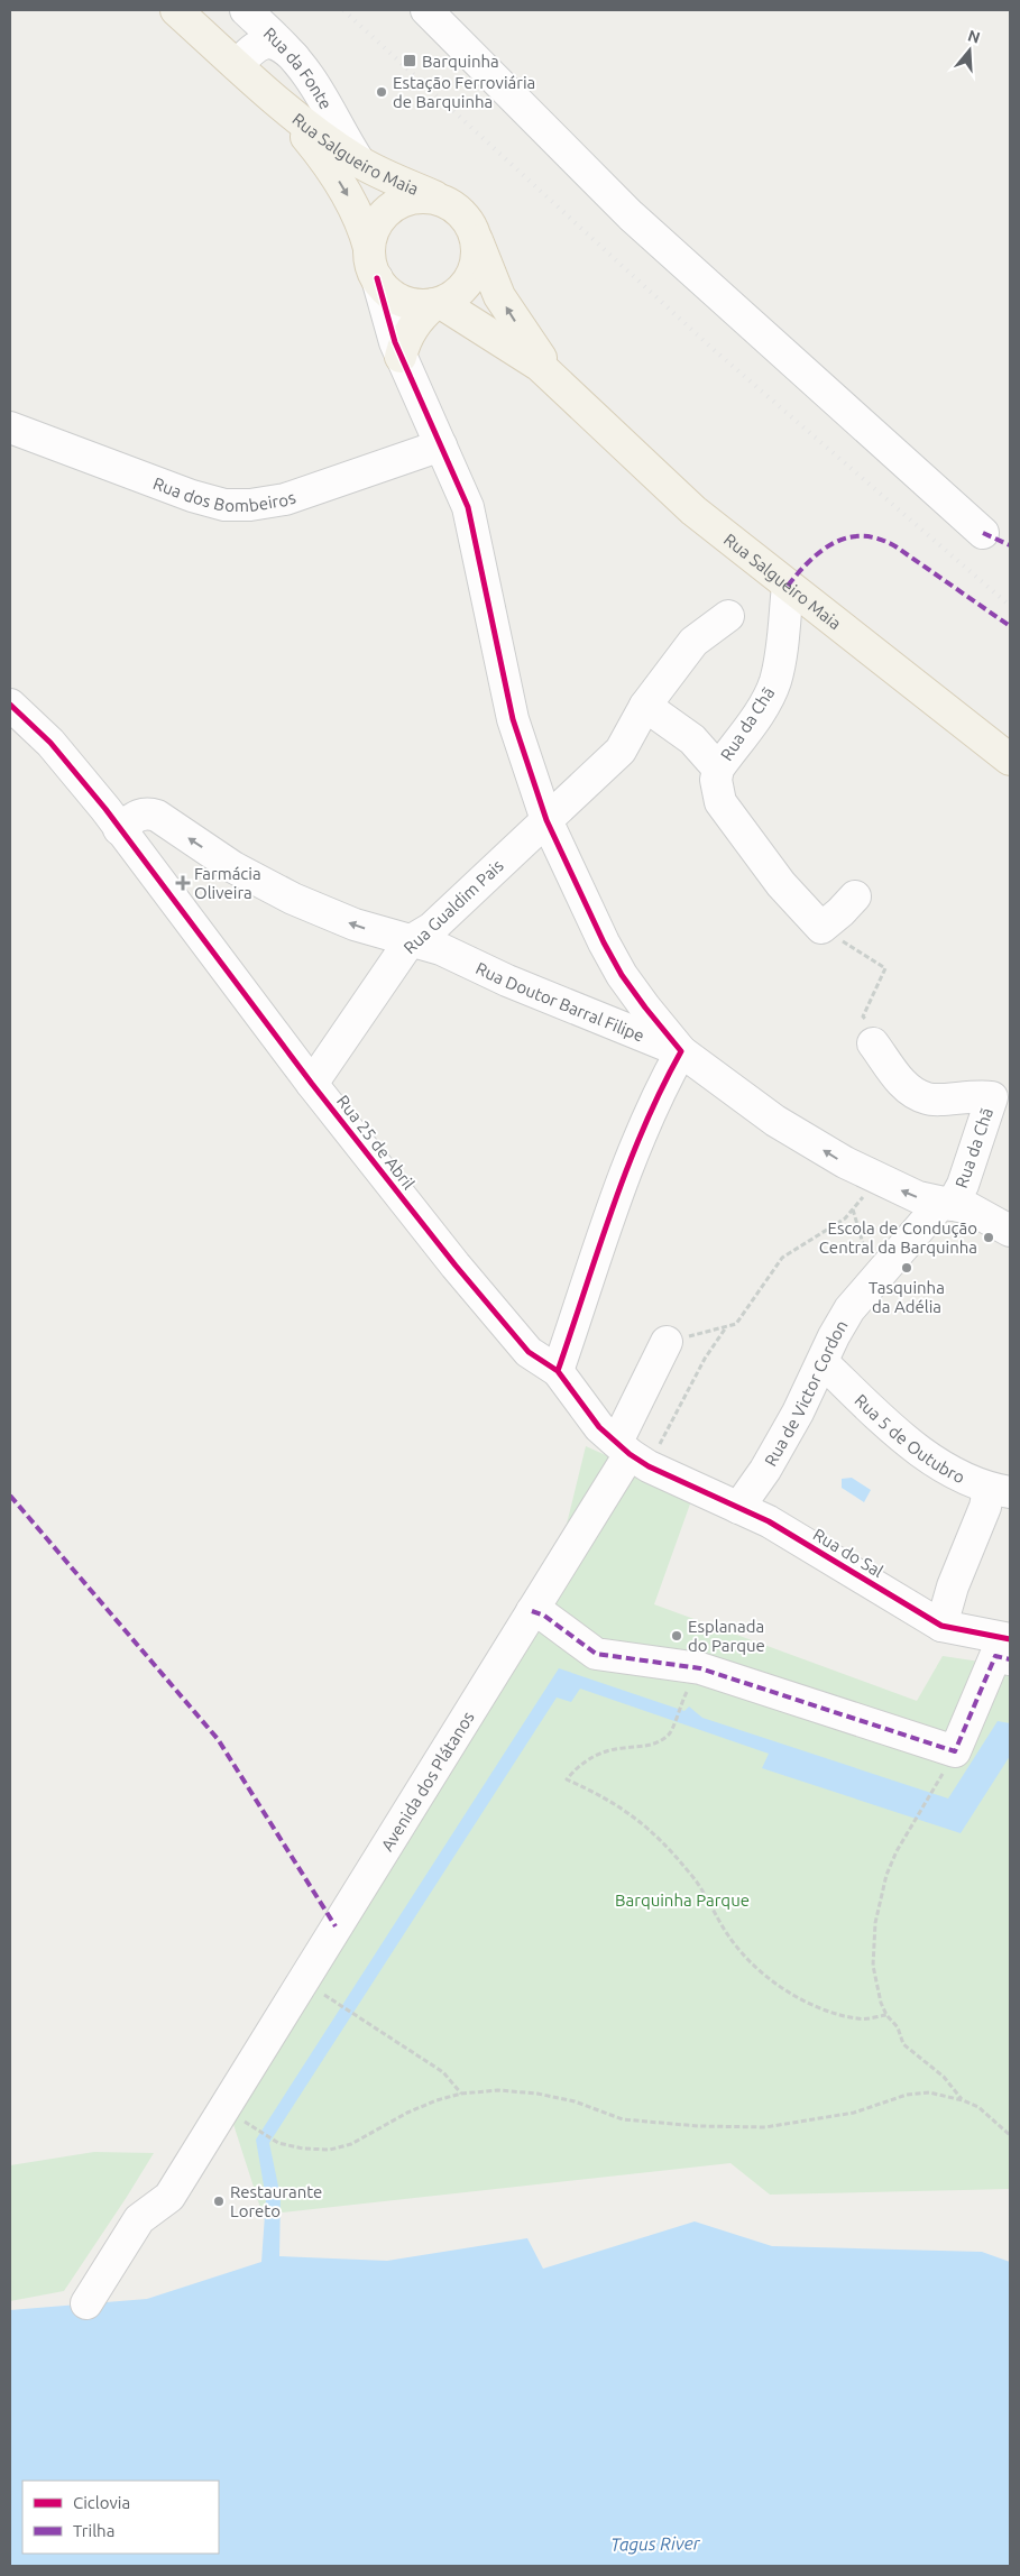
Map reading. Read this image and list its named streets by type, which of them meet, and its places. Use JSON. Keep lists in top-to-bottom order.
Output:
{
  "streets": {
    "main road": ["Rua Salgueiro Maia"],
    "street": [
      "Rua da Fonte",
      "Rua dos Bombeiros",
      "Rua da Chã",
      "Rua Gualdim Pais",
      "Rua Doutor Barral Filipe",
      "Rua 25 de Abril",
      "Rua de Victor Cordon",
      "Rua 5 de Outubro",
      "Rua do Sal",
      "Avenida dos Plátanos"
    ]
  },
  "crossings": [
    ["Rua da Fonte", "Rua Salgueiro Maia"],
    ["Rua Salgueiro Maia", "Rua da Chã"],
    ["Rua da Chã", "Rua Doutor Barral Filipe"],
    ["Rua da Chã", "Rua de Victor Cordon"],
    ["Rua Gualdim Pais", "Rua Doutor Barral Filipe"],
    ["Rua Gualdim Pais", "Rua 25 de Abril"],
    ["Rua Doutor Barral Filipe", "Rua 25 de Abril"],
    ["Rua Doutor Barral Filipe", "Rua de Victor Cordon"],
    ["Rua 25 de Abril", "Rua do Sal"],
    ["Rua 25 de Abril", "Avenida dos Plátanos"],
    ["Rua de Victor Cordon", "Rua 5 de Outubro"],
    ["Rua de Victor Cordon", "Rua do Sal"],
    ["Rua do Sal", "Avenida dos Plátanos"]
  ],
  "one_way": ["Rua Doutor Barral Filipe"],
  "water": ["Tagus River"],
  "parks": ["Barquinha Parque"],
  "places": {
    "transit": ["Barquinha"],
    "other": [
      "Estação Ferroviária de Barquinha",
      "Escola de Condução Central da Barquinha",
      "Tasquinha da Adélia",
      "Esplanada do Parque",
      "Restaurante Loreto"
    ],
    "health": ["Farmácia Oliveira"]
  },
  "legend": ["Ciclovia", "Trilha"],
  "north": "top"
}
